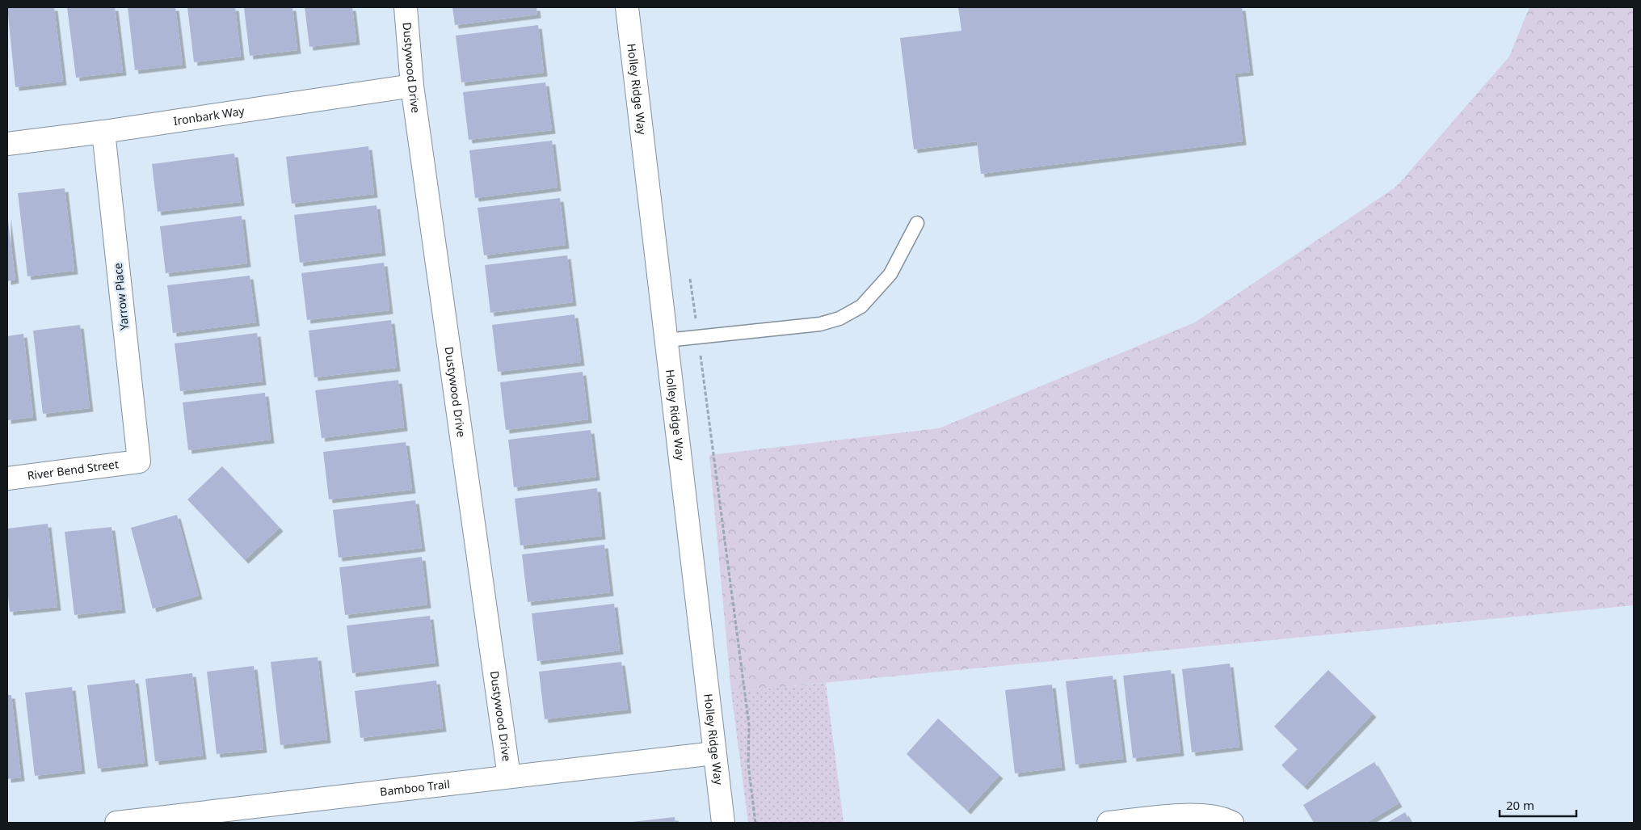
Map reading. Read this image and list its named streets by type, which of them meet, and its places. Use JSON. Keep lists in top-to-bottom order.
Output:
{
  "streets": {
    "street": [
      "Dustywood Drive",
      "Holley Ridge Way",
      "Ironbark Way",
      "Yarrow Place",
      "River Bend Street",
      "Bamboo Trail"
    ]
  },
  "crossings": [
    ["Dustywood Drive", "Ironbark Way"],
    ["Dustywood Drive", "Bamboo Trail"],
    ["Holley Ridge Way", "Bamboo Trail"],
    ["Ironbark Way", "Yarrow Place"],
    ["Yarrow Place", "River Bend Street"]
  ],
  "scale_bar": "20 m"
}
